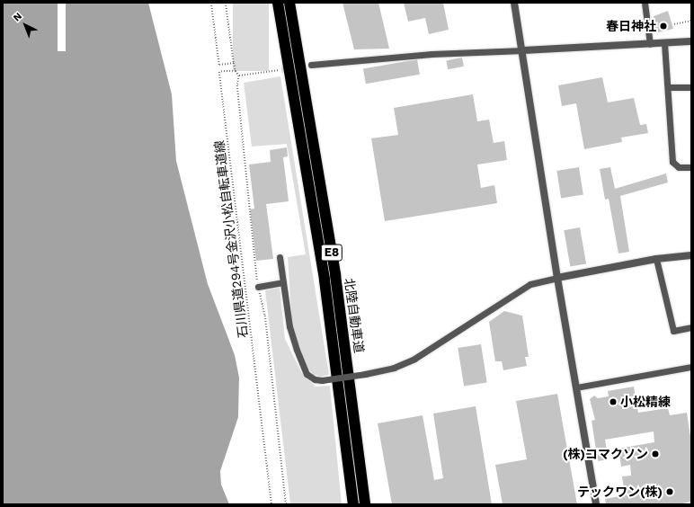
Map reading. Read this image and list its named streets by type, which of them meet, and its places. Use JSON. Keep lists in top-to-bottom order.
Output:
{
  "streets": {
    "highway": ["E8", "北陸自動車道"],
    "path": ["石川県道294号金沢小松自転車道線"]
  },
  "places": [
    "春日神社",
    "小松精練",
    "(株)コマクソン",
    "テックワン(株)"
  ],
  "north": "top left"
}
